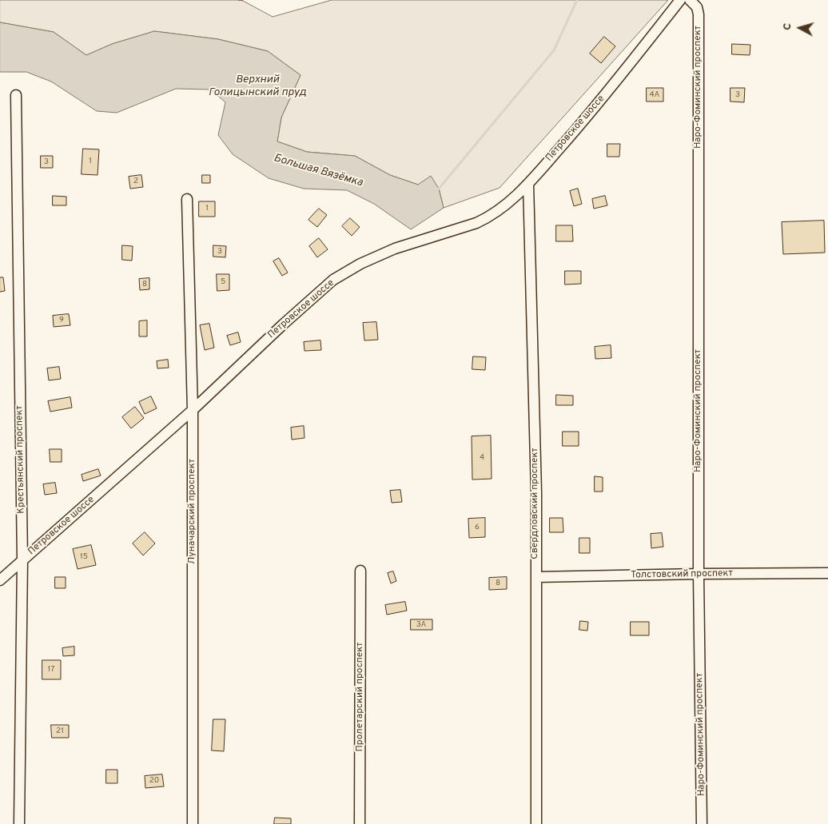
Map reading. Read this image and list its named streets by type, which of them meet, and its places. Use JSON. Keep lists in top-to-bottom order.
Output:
{
  "streets": {
    "street": [
      "Наро-Фоминский проспект",
      "Петровское шоссе",
      "Крестьянский проспект",
      "Свердловский проспект",
      "Луначарский проспект",
      "Толстовский проспект",
      "Пролетарский проспект"
    ]
  },
  "crossings": [
    ["Наро-Фоминский проспект", "Толстовский проспект"],
    ["Петровское шоссе", "Крестьянский проспект"],
    ["Петровское шоссе", "Свердловский проспект"],
    ["Петровское шоссе", "Луначарский проспект"],
    ["Свердловский проспект", "Толстовский проспект"]
  ],
  "water": ["Верхний Голицынский пруд", "Большая Вязёмка"],
  "house_numbers": [
    "4А",
    "3",
    "1",
    "3",
    "2",
    "1",
    "3",
    "5",
    "8",
    "9",
    "4",
    "6",
    "15",
    "8",
    "3А",
    "17",
    "21",
    "20"
  ],
  "north": "left"
}
